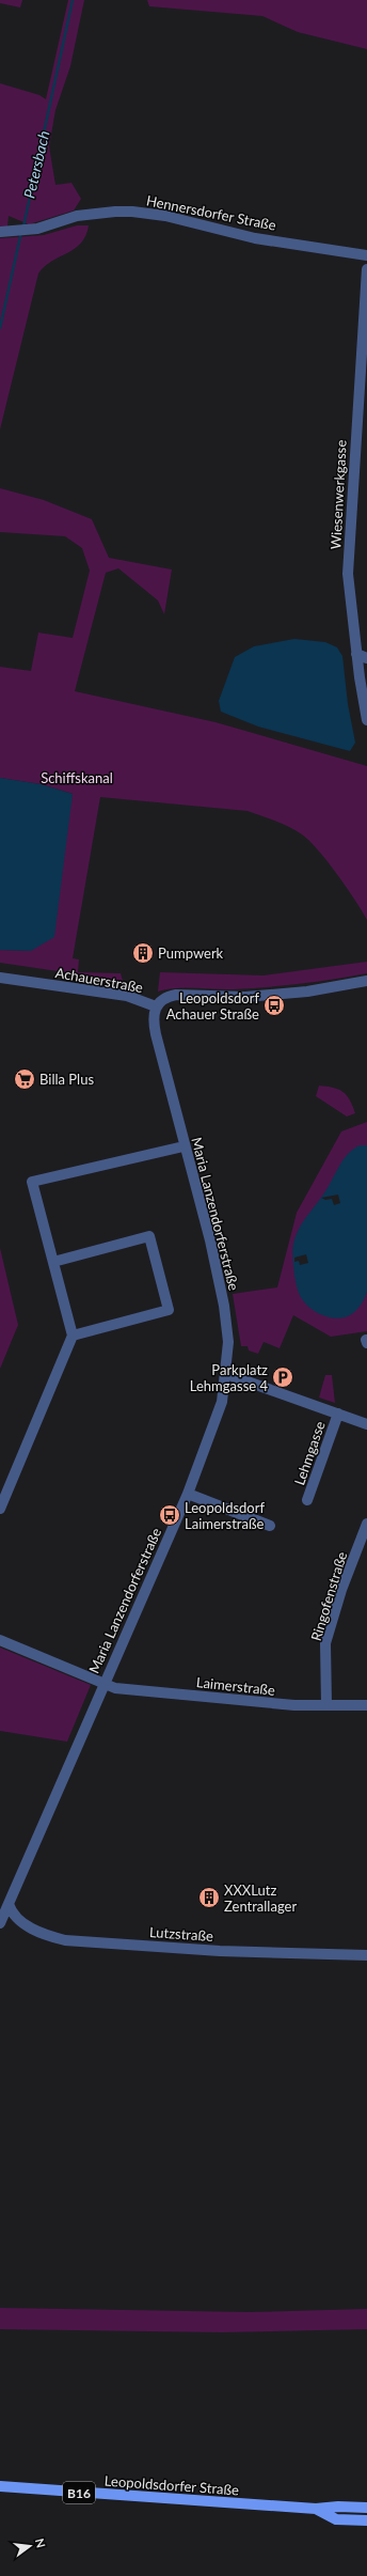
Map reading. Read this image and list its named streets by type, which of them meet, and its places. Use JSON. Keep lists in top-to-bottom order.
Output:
{
  "streets": {
    "main road": ["Leopoldsdorfer Straße", "B16"],
    "street": [
      "Hennersdorfer Straße",
      "Wiesenwerkgasse",
      "Achauerstraße",
      "Maria Lanzendorferstraße",
      "Lehmgasse",
      "Ringofenstraße",
      "Laimerstraße",
      "Lutzstraße"
    ]
  },
  "crossings": [
    ["Achauerstraße", "Maria Lanzendorferstraße"],
    ["Maria Lanzendorferstraße", "Lehmgasse"],
    ["Maria Lanzendorferstraße", "Laimerstraße"],
    ["Maria Lanzendorferstraße", "Lutzstraße"],
    ["Ringofenstraße", "Laimerstraße"],
    ["Leopoldsdorfer Straße", "B16"]
  ],
  "water": ["Petersbach"],
  "parks": ["Schiffskanal"],
  "places": {
    "building": ["Pumpwerk", "XXXLutz Zentrallager"],
    "bus stop": ["Leopoldsdorf Achauer Straße", "Leopoldsdorf Laimerstraße"],
    "supermarket": ["Billa Plus"],
    "parking": ["Parkplatz Lehmgasse 4"]
  },
  "north": "right"
}
